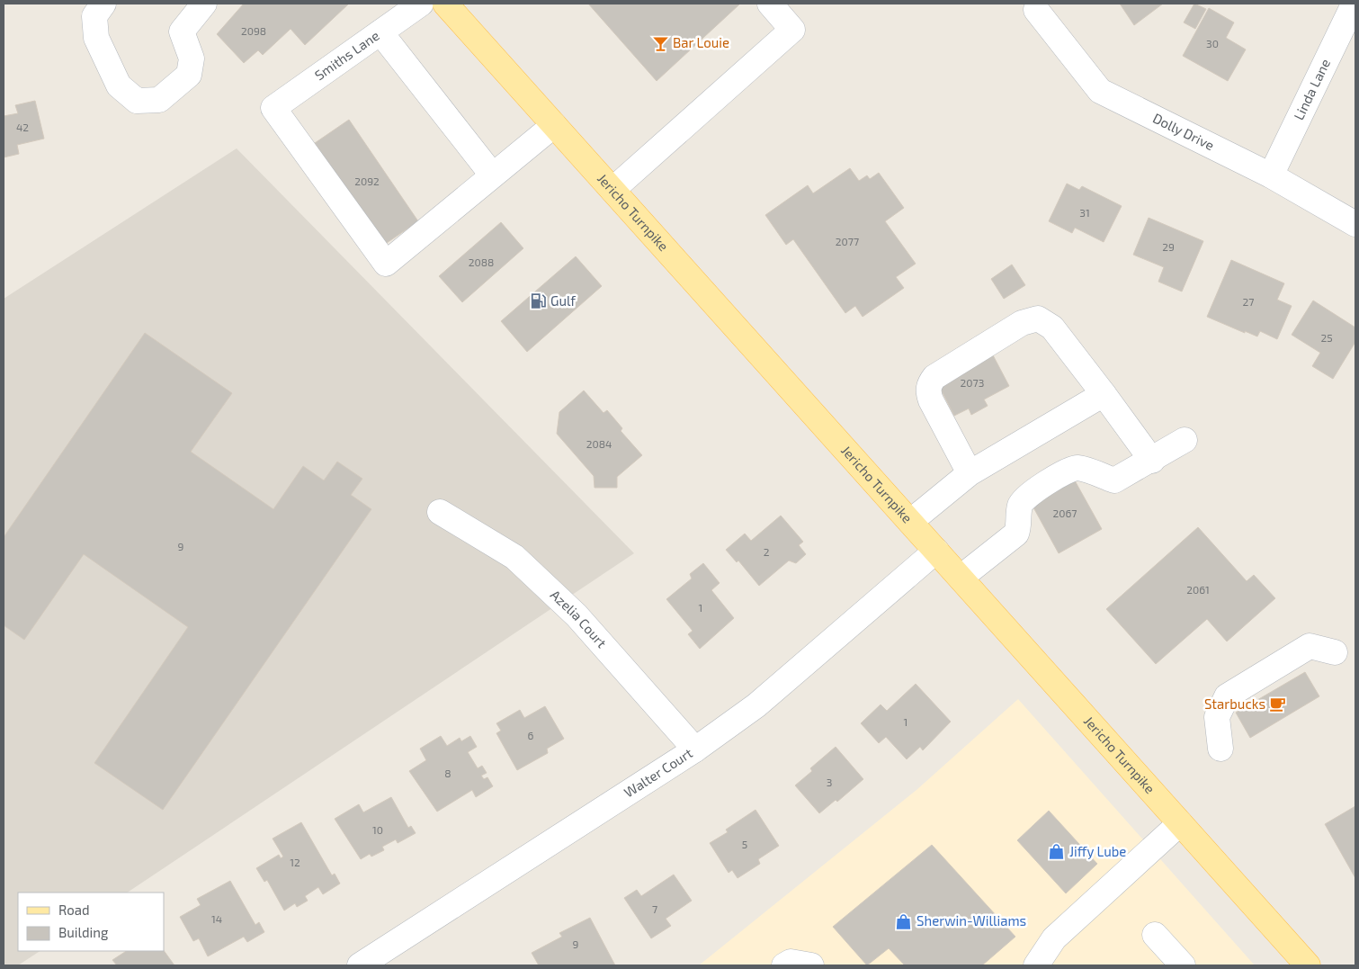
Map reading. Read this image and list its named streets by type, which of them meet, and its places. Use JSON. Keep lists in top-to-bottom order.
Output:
{
  "streets": {
    "main road": ["Jericho Turnpike"],
    "street": [
      "Smiths Lane",
      "Linda Lane",
      "Dolly Drive",
      "Azelia Court",
      "Walter Court"
    ]
  },
  "crossings": [
    ["Linda Lane", "Dolly Drive"],
    ["Jericho Turnpike", "Walter Court"],
    ["Azelia Court", "Walter Court"]
  ],
  "places": {
    "bar": ["Bar Louie"],
    "fuel station": ["Gulf"],
    "cafe": ["Starbucks"],
    "shop": ["Jiffy Lube", "Sherwin-Williams"]
  },
  "house_numbers": [
    "2098",
    "30",
    "42",
    "2092",
    "31",
    "2077",
    "29",
    "2088",
    "27",
    "25",
    "2073",
    "2084",
    "2067",
    "9",
    "2",
    "2061",
    "1",
    "1",
    "6",
    "8",
    "3",
    "10",
    "5",
    "12",
    "7",
    "14",
    "9"
  ],
  "legend": ["Road", "Building"]
}
